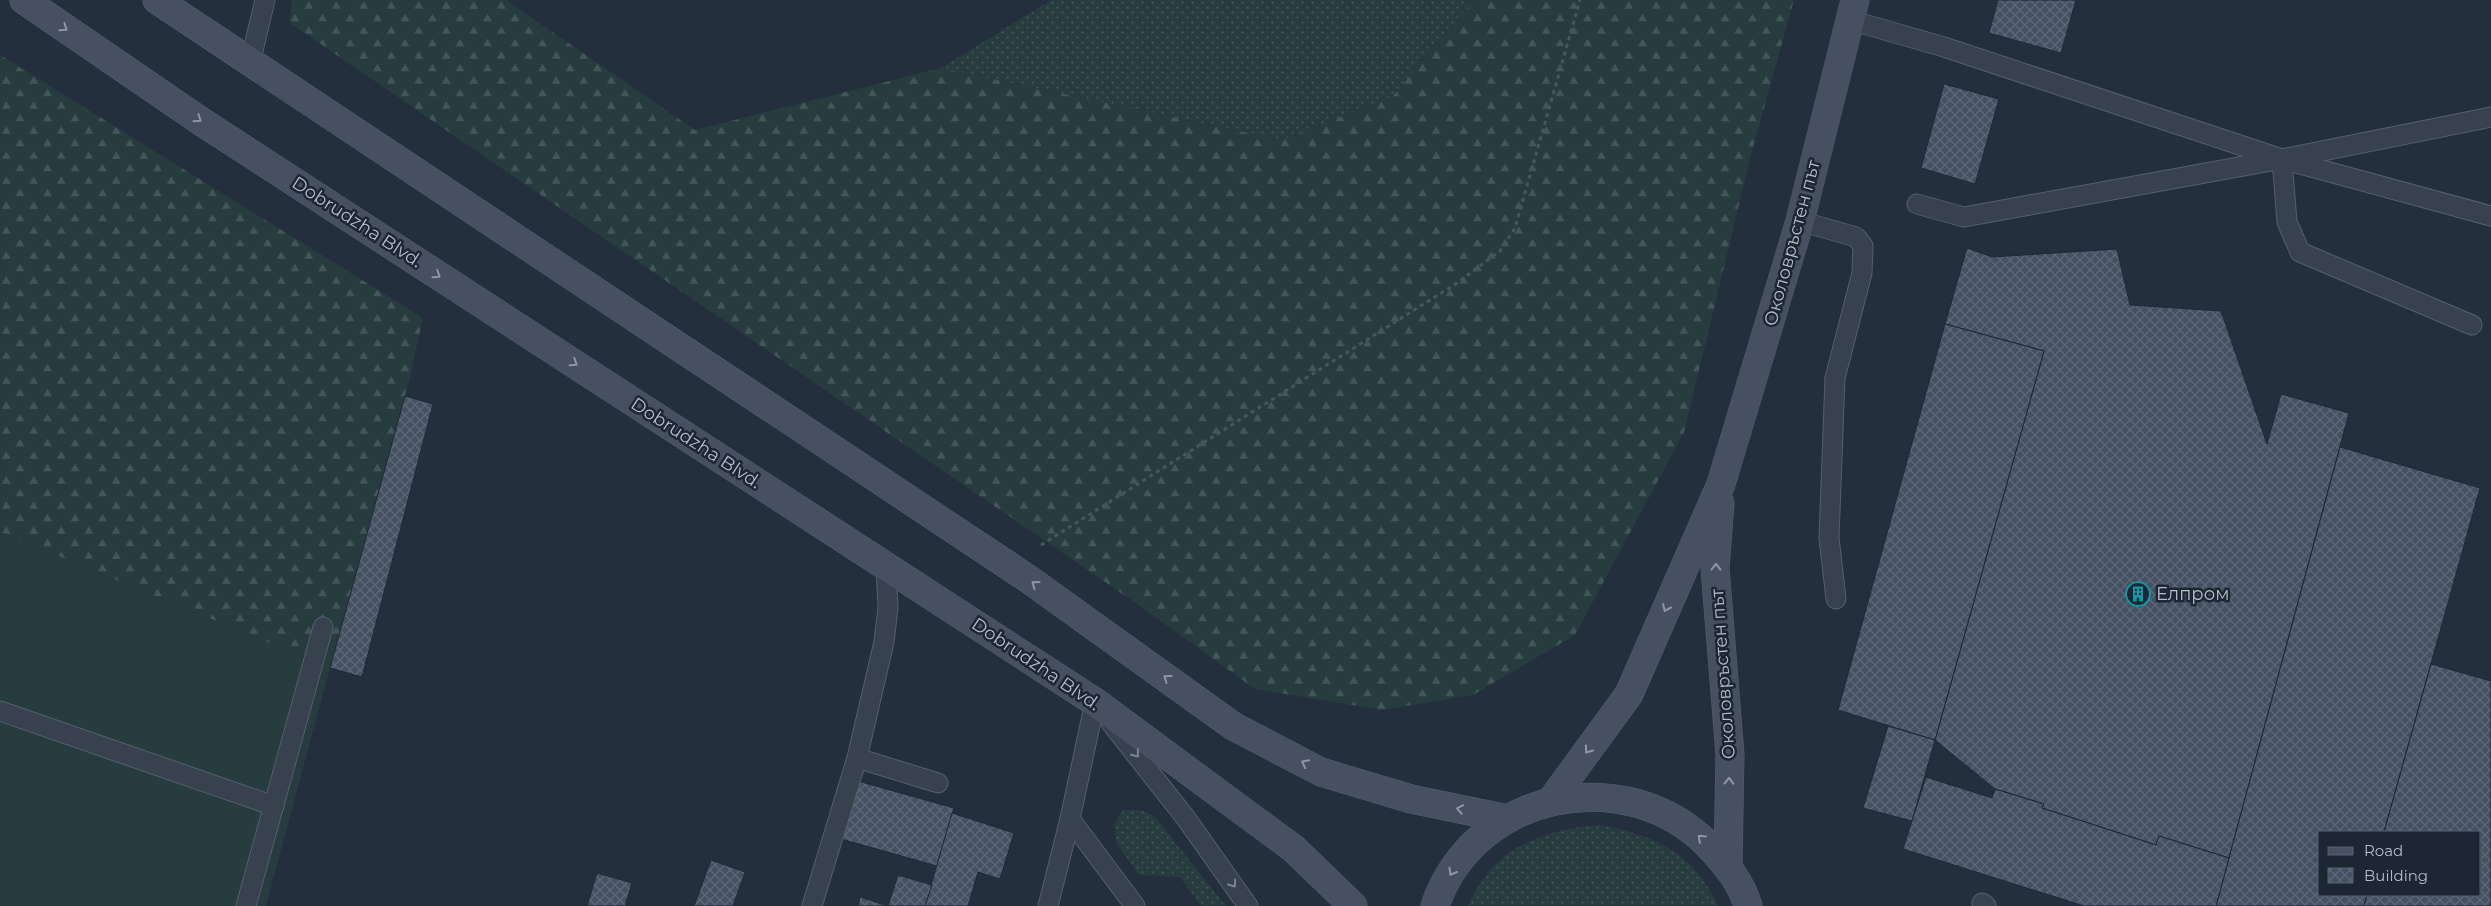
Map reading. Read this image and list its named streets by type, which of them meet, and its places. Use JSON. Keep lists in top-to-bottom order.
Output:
{
  "streets": {
    "main road": ["Dobrudzha Blvd.", "Околовръстен път"]
  },
  "places": {
    "building": ["Елпром"]
  },
  "legend": ["Road", "Building"]
}
